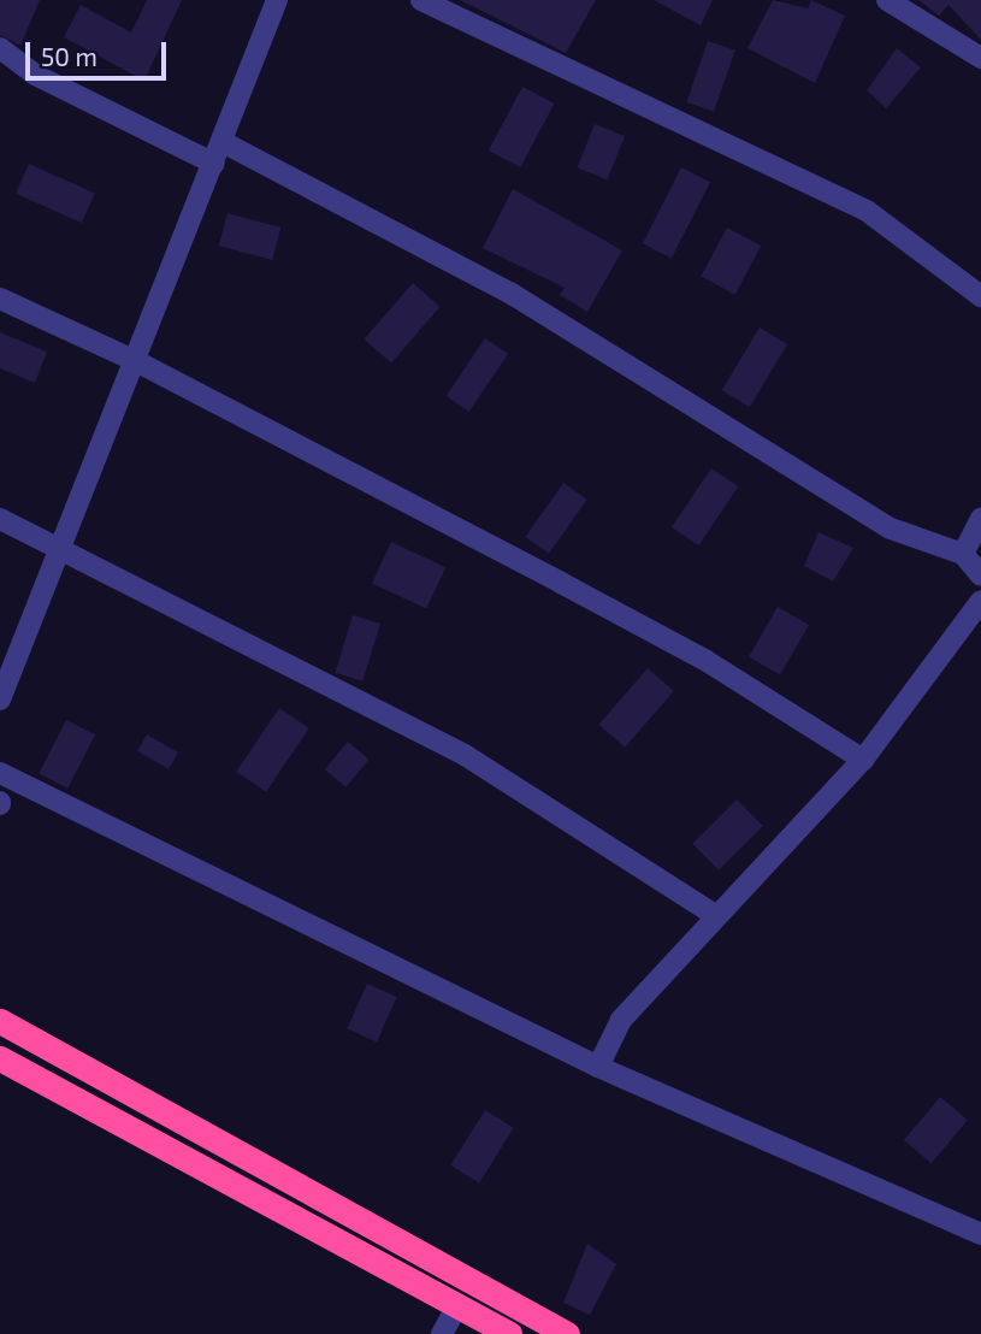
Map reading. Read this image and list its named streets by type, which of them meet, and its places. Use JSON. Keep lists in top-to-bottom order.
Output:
{
  "scale_bar": "50 m"
}
